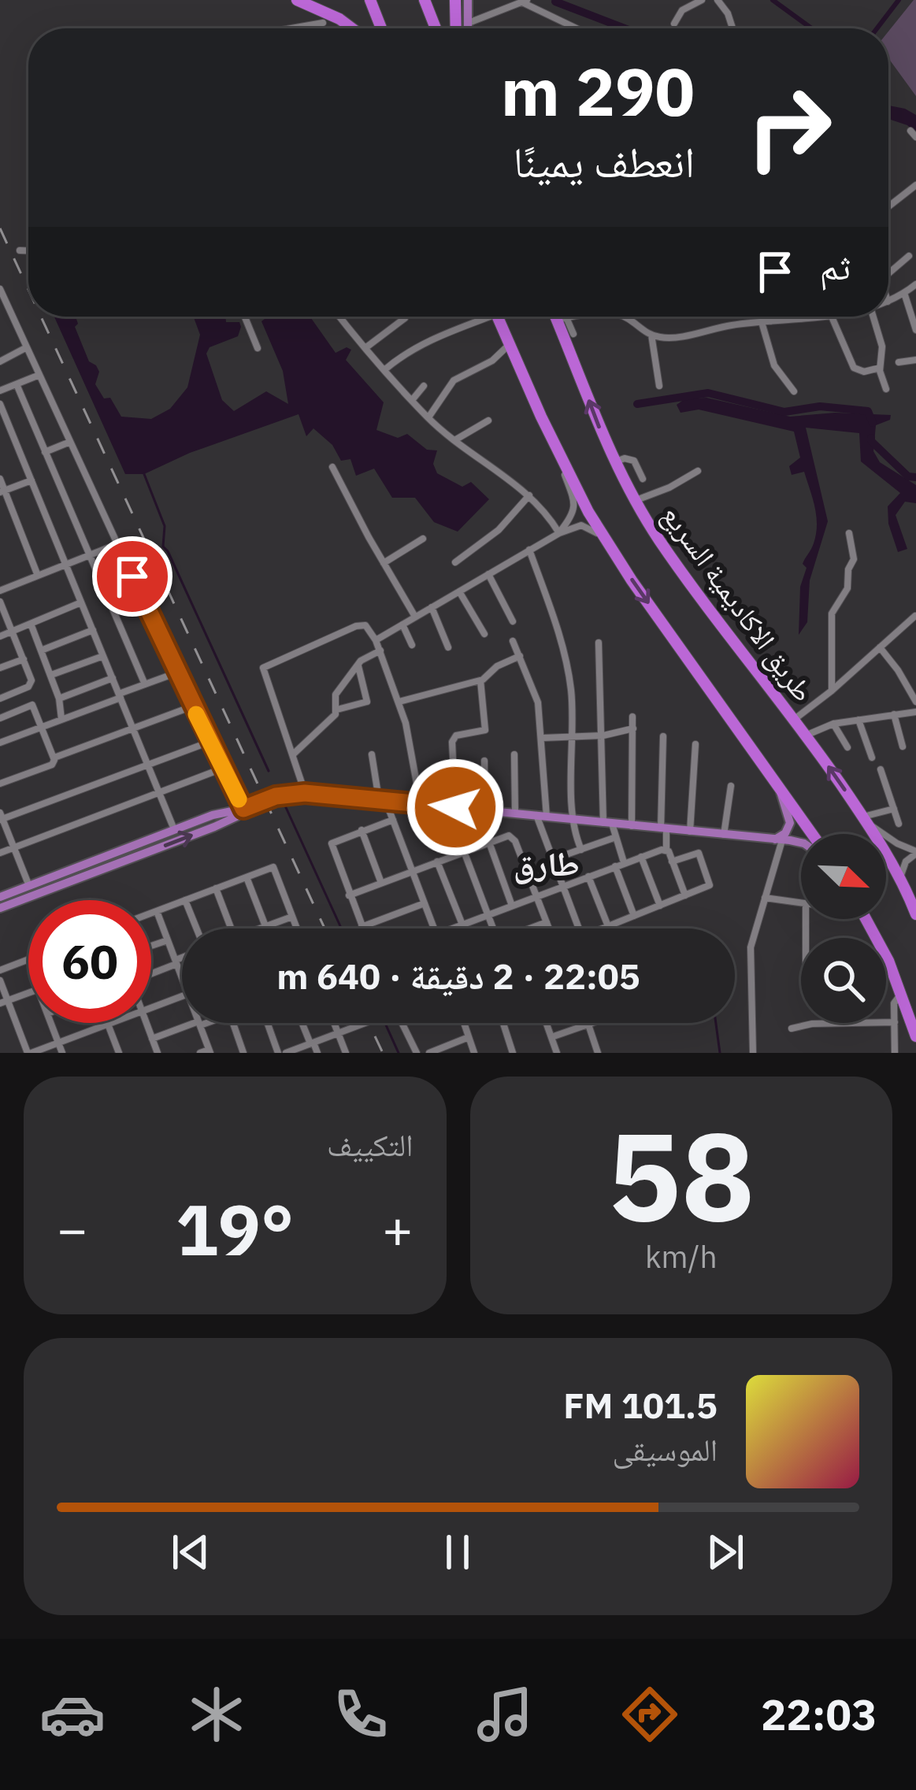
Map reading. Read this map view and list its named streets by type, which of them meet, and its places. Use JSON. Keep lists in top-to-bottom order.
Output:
{
  "streets": {
    "highway": ["طريق الاكاديمية السريع"]
  },
  "districts": ["طارق"],
  "north": "bottom right",
  "page": {
    "turn": ["290 m", "انعطف يمينًا"],
    "then": "ثم",
    "limit": "60",
    "trip": "22:05 · 2 دقيقة · 640 m",
    "tile": [
      ["58", "km/h"],
      "التكييف"
    ],
    "heat": ["−", "19°", "+"],
    "song": ["101.5 FM", "الموسيقى"],
    "tabs": "22:03"
  }
}
